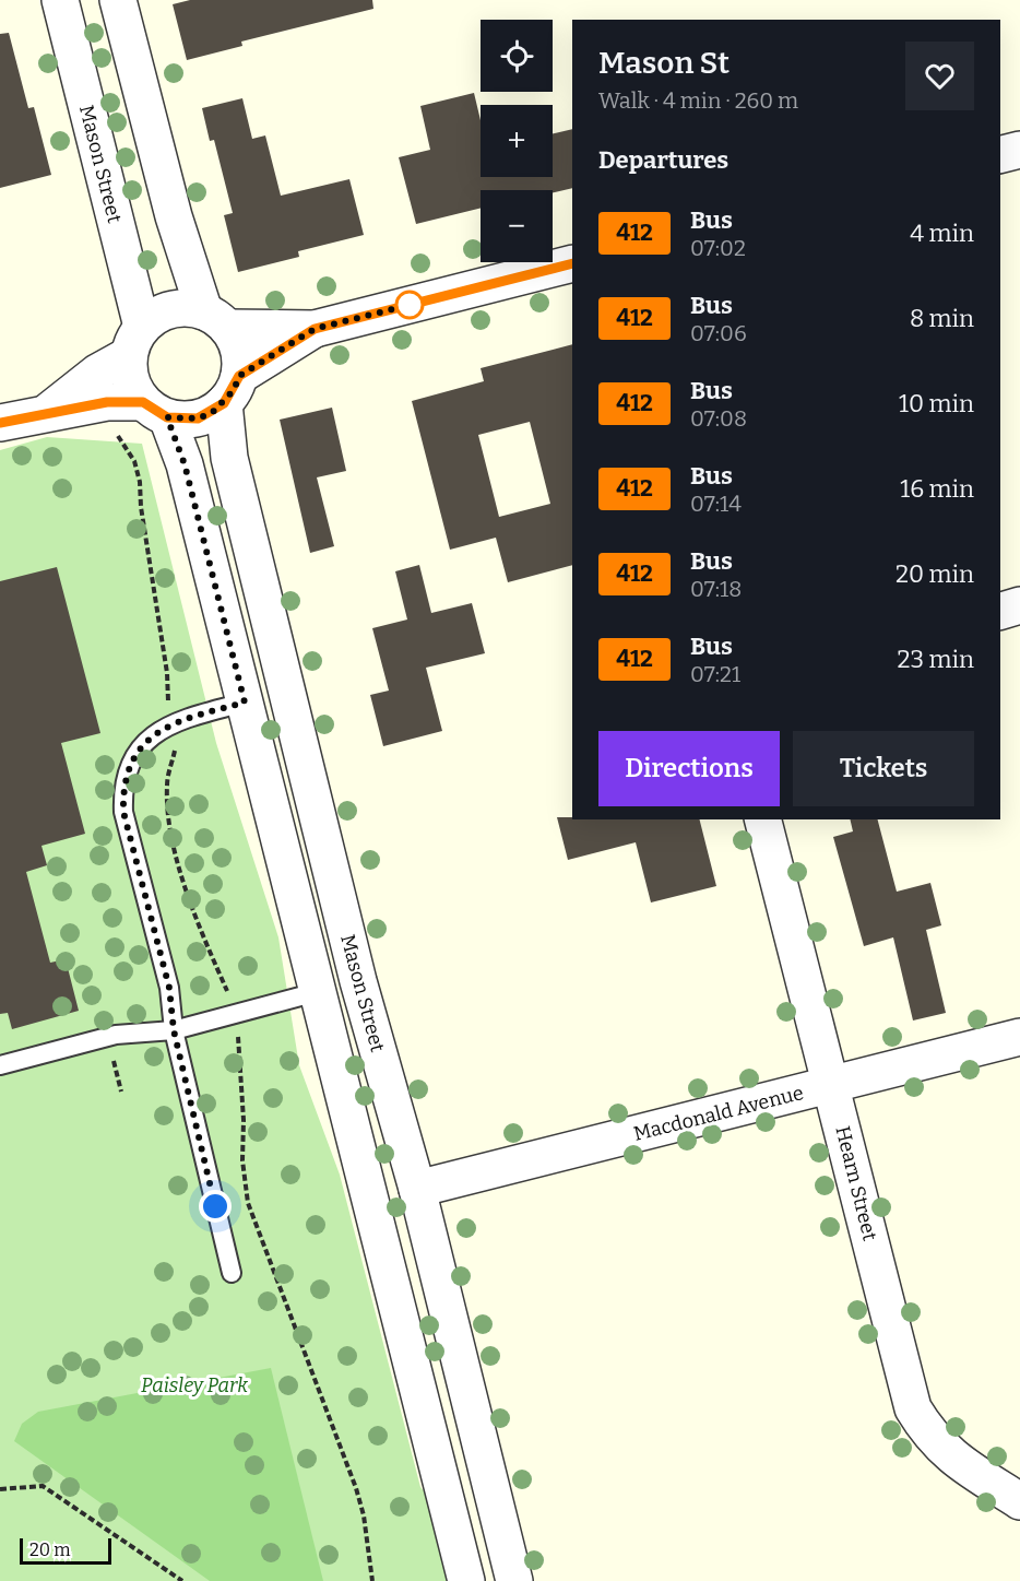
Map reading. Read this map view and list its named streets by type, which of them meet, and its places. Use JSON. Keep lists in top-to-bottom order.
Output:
{
  "streets": {
    "street": ["Mason Street", "Macdonald Avenue", "Hearn Street"]
  },
  "crossings": [
    ["Mason Street", "Macdonald Avenue"],
    ["Macdonald Avenue", "Hearn Street"]
  ],
  "parks": ["Paisley Park"],
  "lines": ["bus line 412"],
  "scale_bar": "20 m",
  "page": {
    "map_buttons": ["+", "−"],
    "heading": [
      ["Mason St", "Walk · 4 min · 260 m"],
      "Departures"
    ],
    "list": [
      {
        "mark": "412",
        "name": "Bus",
        "note": "07:02",
        "value": "4 min"
      },
      {
        "mark": "412",
        "name": "Bus",
        "note": "07:06",
        "value": "8 min"
      },
      {
        "mark": "412",
        "name": "Bus",
        "note": "07:08",
        "value": "10 min"
      },
      {
        "mark": "412",
        "name": "Bus",
        "note": "07:14",
        "value": "16 min"
      },
      {
        "mark": "412",
        "name": "Bus",
        "note": "07:18",
        "value": "20 min"
      },
      {
        "mark": "412",
        "name": "Bus",
        "note": "07:21",
        "value": "23 min"
      }
    ],
    "buttons": ["Directions", "Tickets"],
    "scale": "20 m"
  }
}
